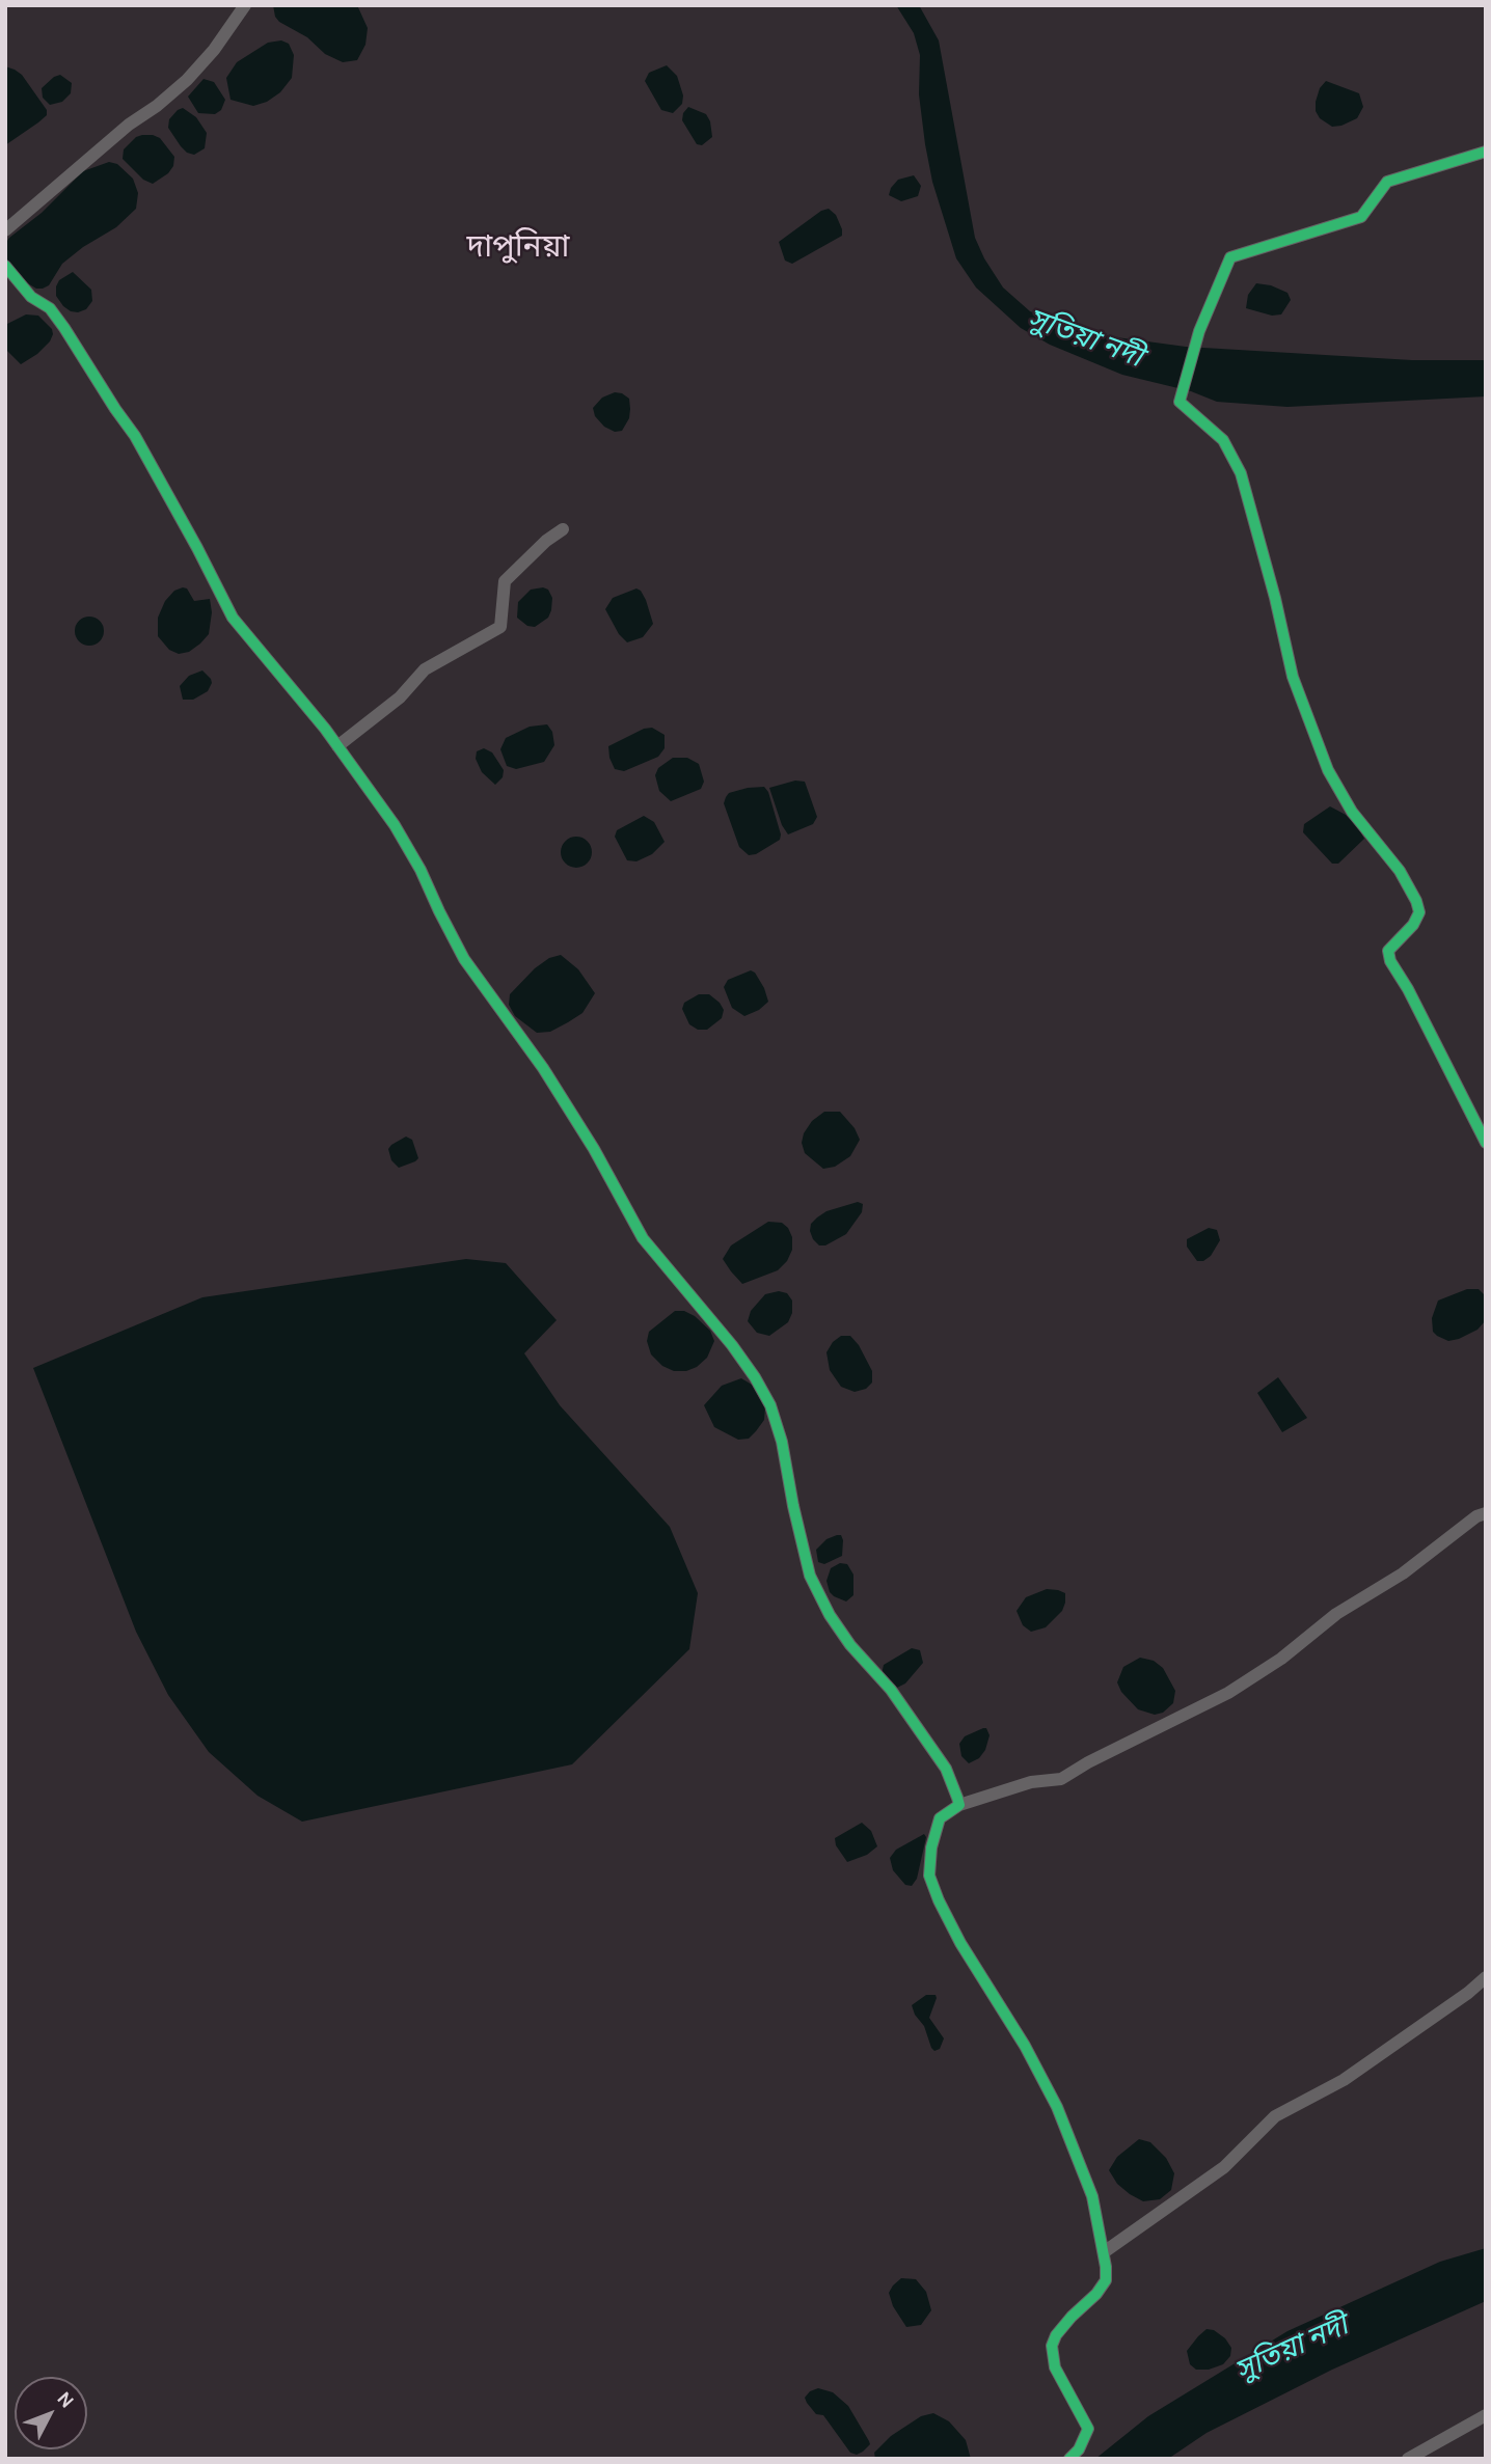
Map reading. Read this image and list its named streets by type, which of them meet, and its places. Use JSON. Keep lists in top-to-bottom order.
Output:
{
  "districts": ["দাপুনিয়া"],
  "water": ["সুতিয়া নদী"],
  "north": "top right"
}
